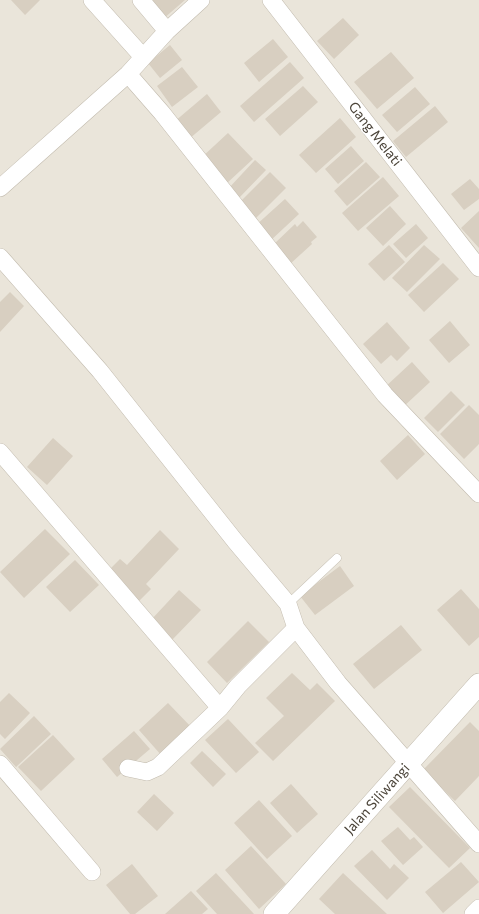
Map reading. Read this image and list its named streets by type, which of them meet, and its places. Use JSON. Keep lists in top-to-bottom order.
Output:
{
  "streets": {
    "street": ["Gang Melati", "Jalan Siliwangi"]
  }
}
